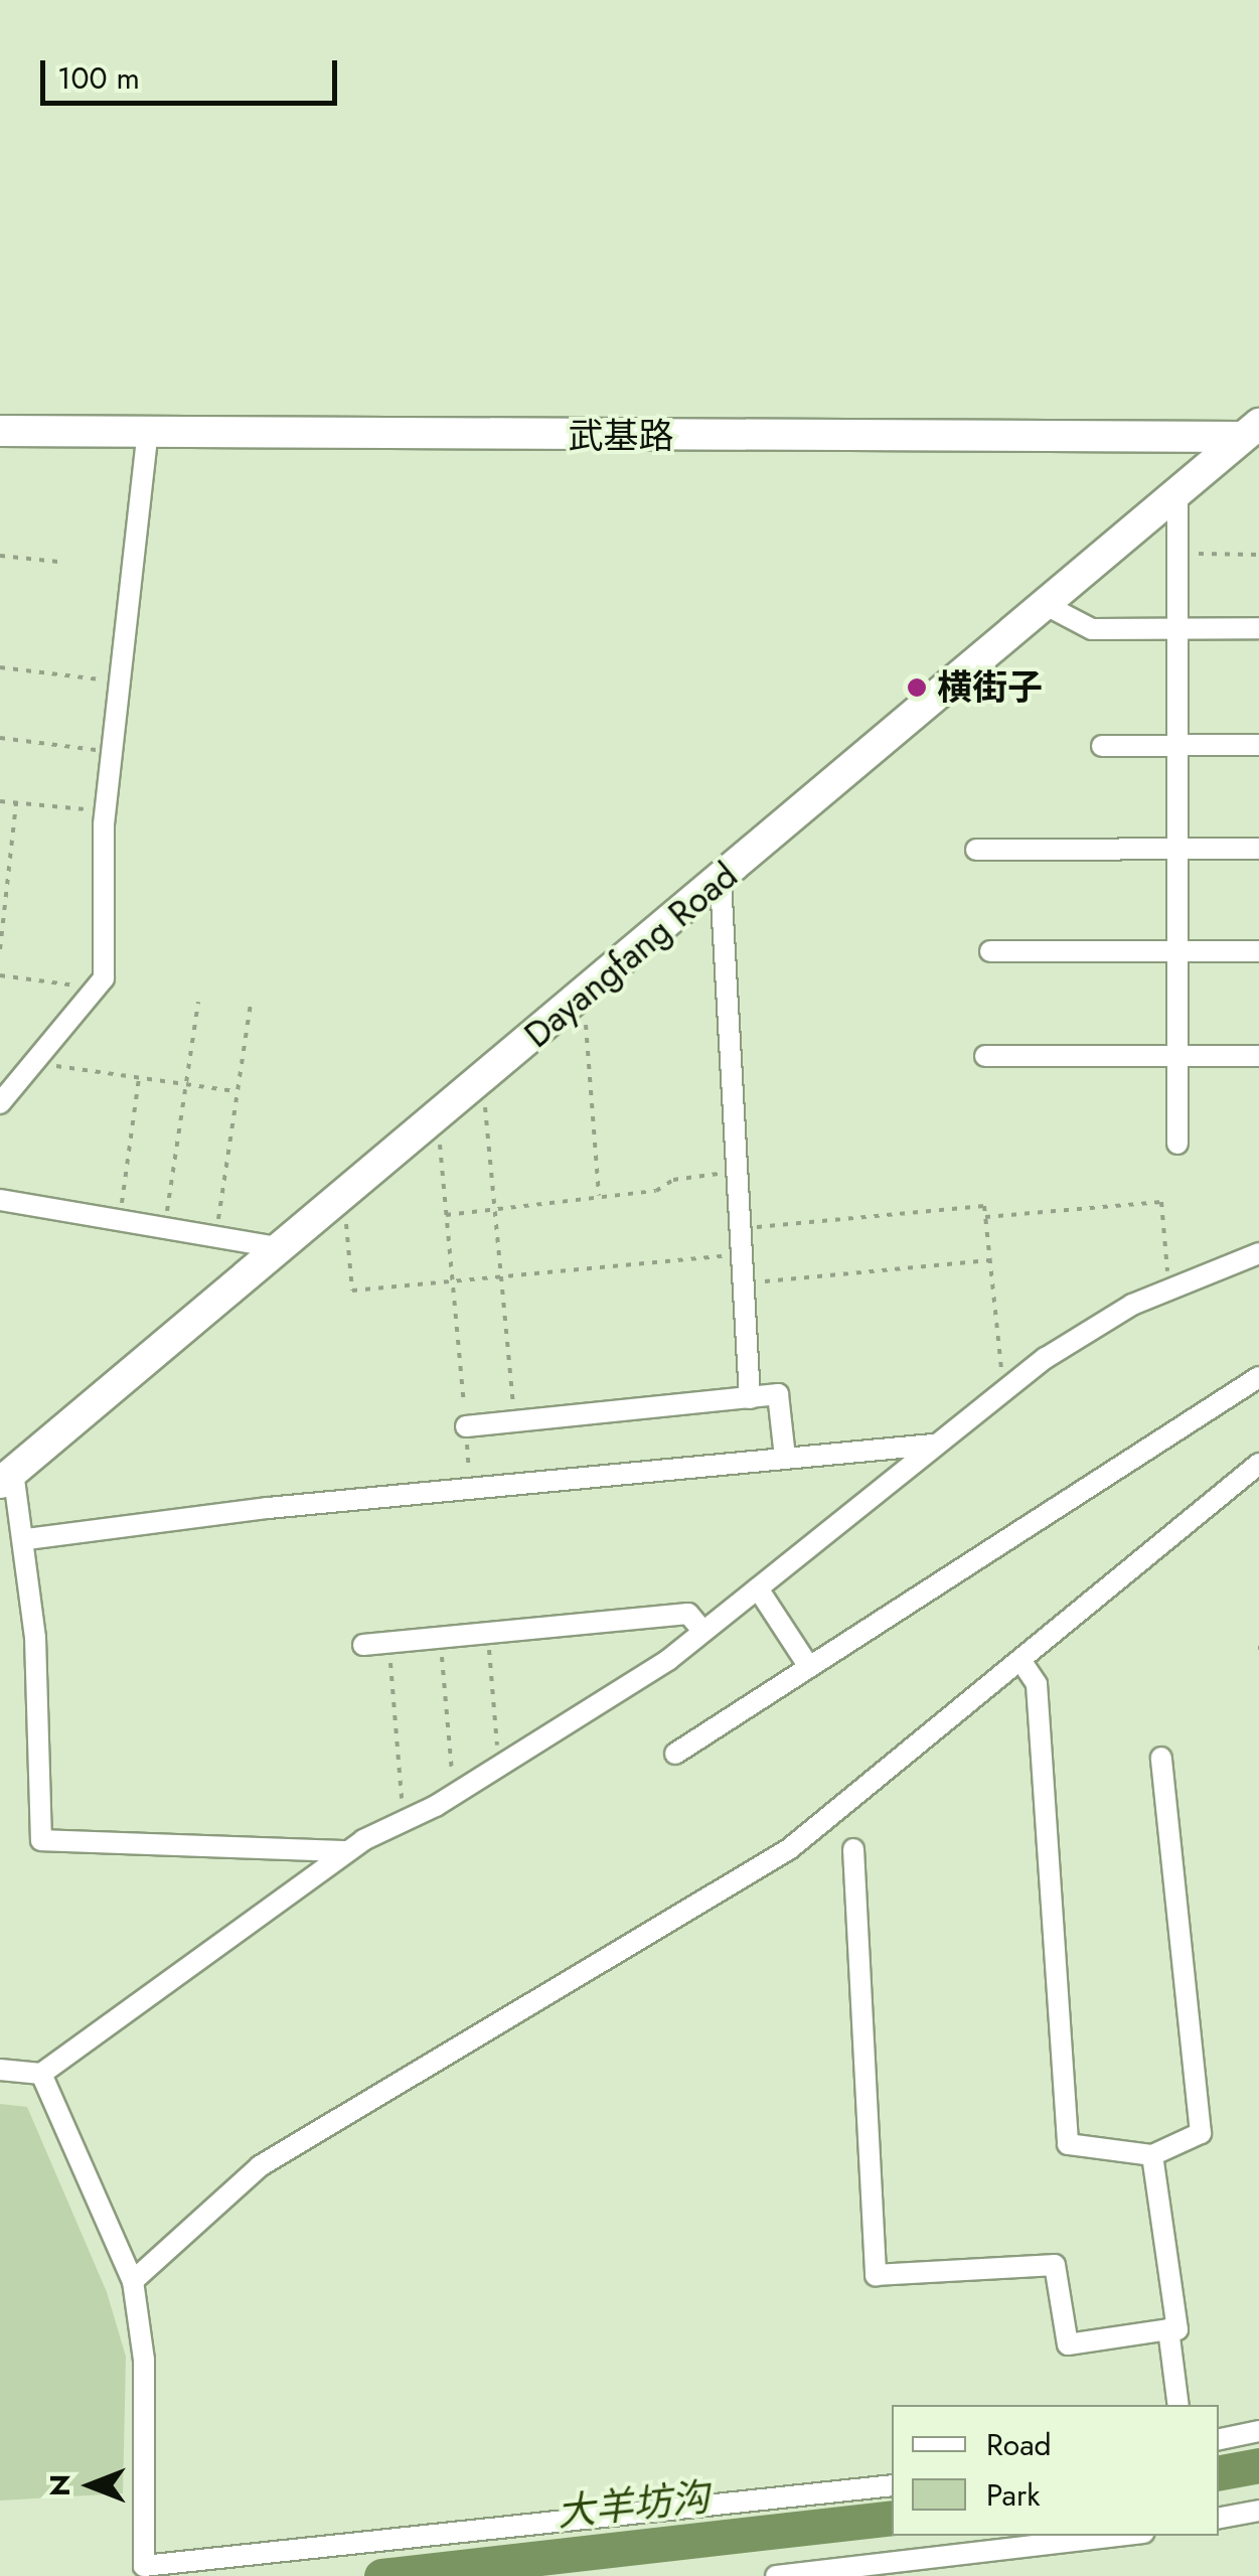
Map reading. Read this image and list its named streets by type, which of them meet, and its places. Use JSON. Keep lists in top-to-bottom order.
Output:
{
  "streets": {
    "main road": ["武基路", "Dayangfang Road"]
  },
  "crossings": [
    ["武基路", "Dayangfang Road"]
  ],
  "water": ["大羊坊沟"],
  "places": ["横街子"],
  "legend": ["Road", "Park"],
  "scale_bar": "100 m",
  "north": "left"
}
